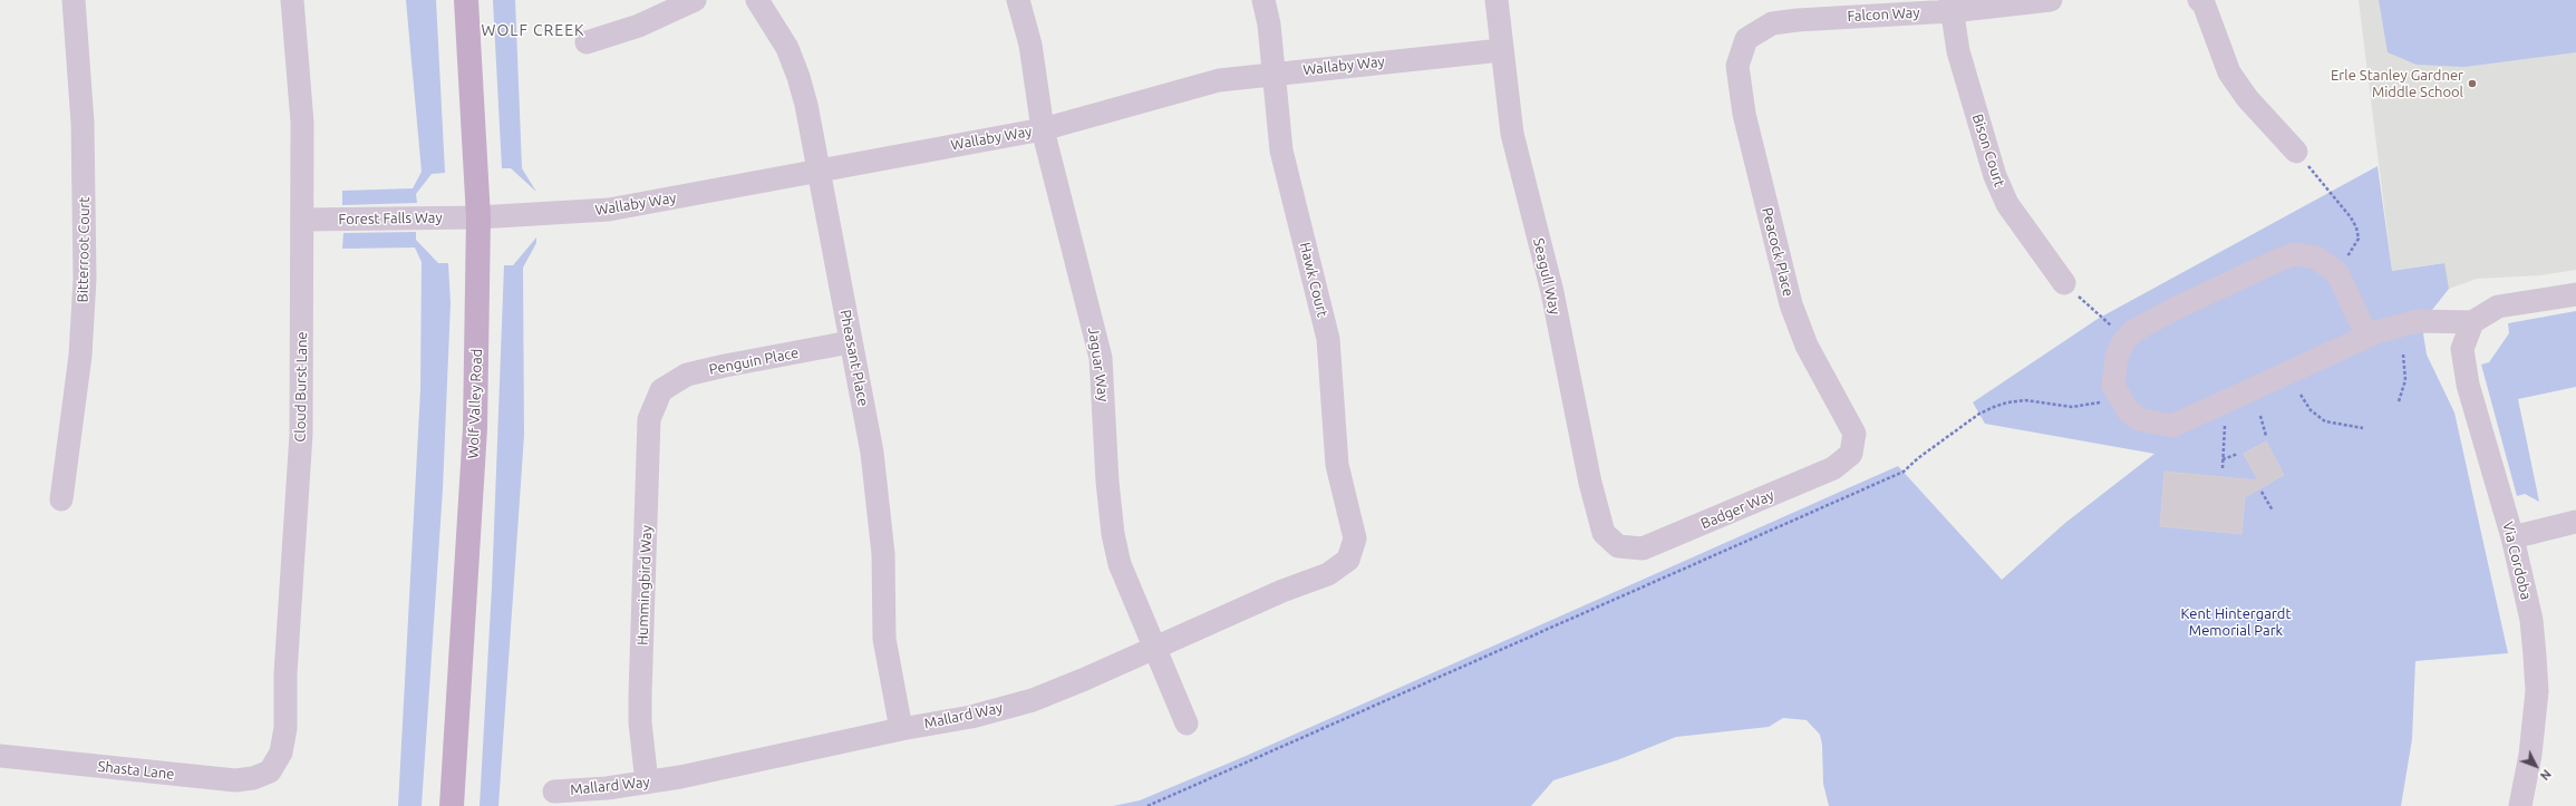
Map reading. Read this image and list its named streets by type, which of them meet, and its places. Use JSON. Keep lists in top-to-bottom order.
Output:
{
  "streets": {
    "main road": ["Wolf Valley Road"],
    "street": [
      "Falcon Way",
      "Wallaby Way",
      "Bison Court",
      "Forest Falls Way",
      "Bitterroot Court",
      "Peacock Place",
      "Seagull Way",
      "Hawk Court",
      "Pheasant Place",
      "Penguin Place",
      "Jaguar Way",
      "Cloud Burst Lane",
      "Badger Way",
      "Via Cordoba",
      "Hummingbird Way",
      "Mallard Way",
      "Shasta Lane"
    ]
  },
  "crossings": [
    ["Falcon Way", "Bison Court"],
    ["Falcon Way", "Peacock Place"],
    ["Wallaby Way", "Forest Falls Way"],
    ["Wallaby Way", "Seagull Way"],
    ["Wallaby Way", "Hawk Court"],
    ["Wallaby Way", "Pheasant Place"],
    ["Wallaby Way", "Jaguar Way"],
    ["Wallaby Way", "Wolf Valley Road"],
    ["Forest Falls Way", "Cloud Burst Lane"],
    ["Forest Falls Way", "Wolf Valley Road"],
    ["Peacock Place", "Badger Way"],
    ["Seagull Way", "Badger Way"],
    ["Hawk Court", "Mallard Way"],
    ["Pheasant Place", "Penguin Place"],
    ["Pheasant Place", "Mallard Way"],
    ["Penguin Place", "Hummingbird Way"],
    ["Jaguar Way", "Mallard Way"],
    ["Cloud Burst Lane", "Shasta Lane"],
    ["Hummingbird Way", "Mallard Way"]
  ],
  "districts": ["WOLF CREEK"],
  "parks": ["Kent Hintergardt Memorial Park"],
  "places": ["Erle Stanley Gardner Middle School"],
  "north": "bottom right"
}
